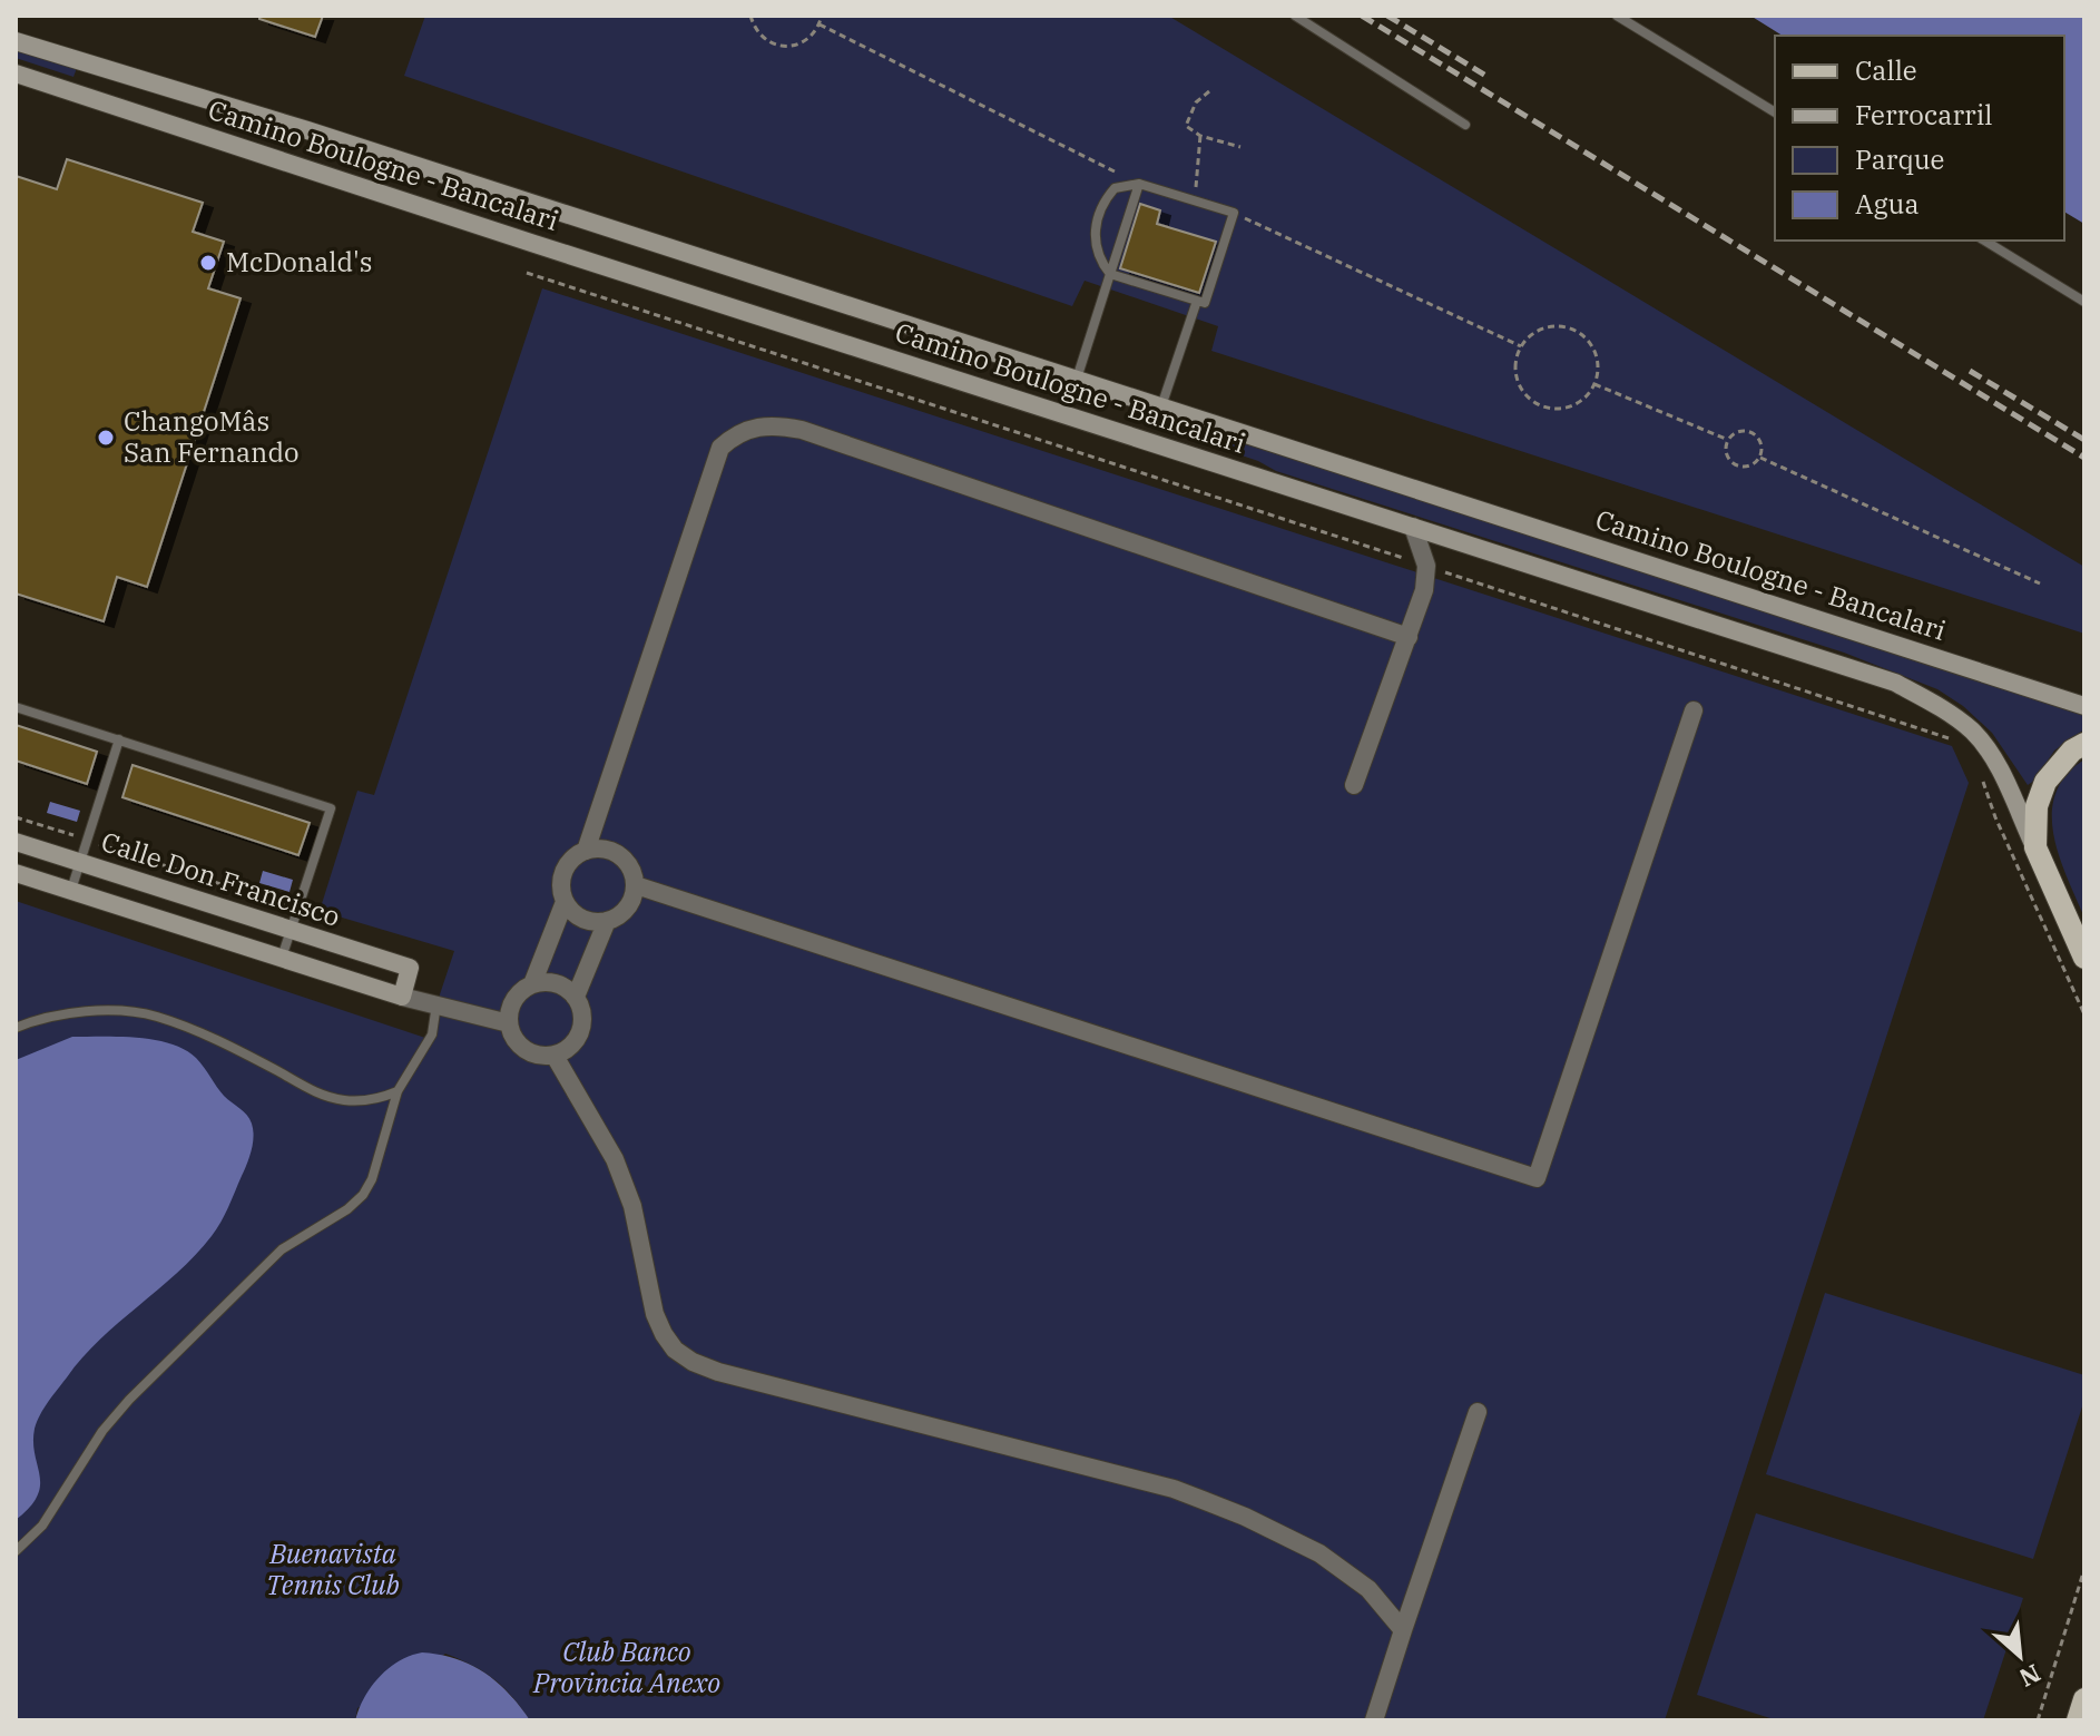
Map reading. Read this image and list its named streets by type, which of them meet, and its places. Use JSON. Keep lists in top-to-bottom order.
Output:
{
  "streets": {
    "main road": ["Camino Boulogne - Bancalari", "Calle Don Francisco"]
  },
  "parks": ["Buenavista Tennis Club", "Club Banco Provincia Anexo"],
  "places": ["McDonald's", "ChangoMâs San Fernando"],
  "legend": [
    "Calle",
    "Ferrocarril",
    "Parque",
    "Agua"
  ],
  "north": "bottom right"
}
